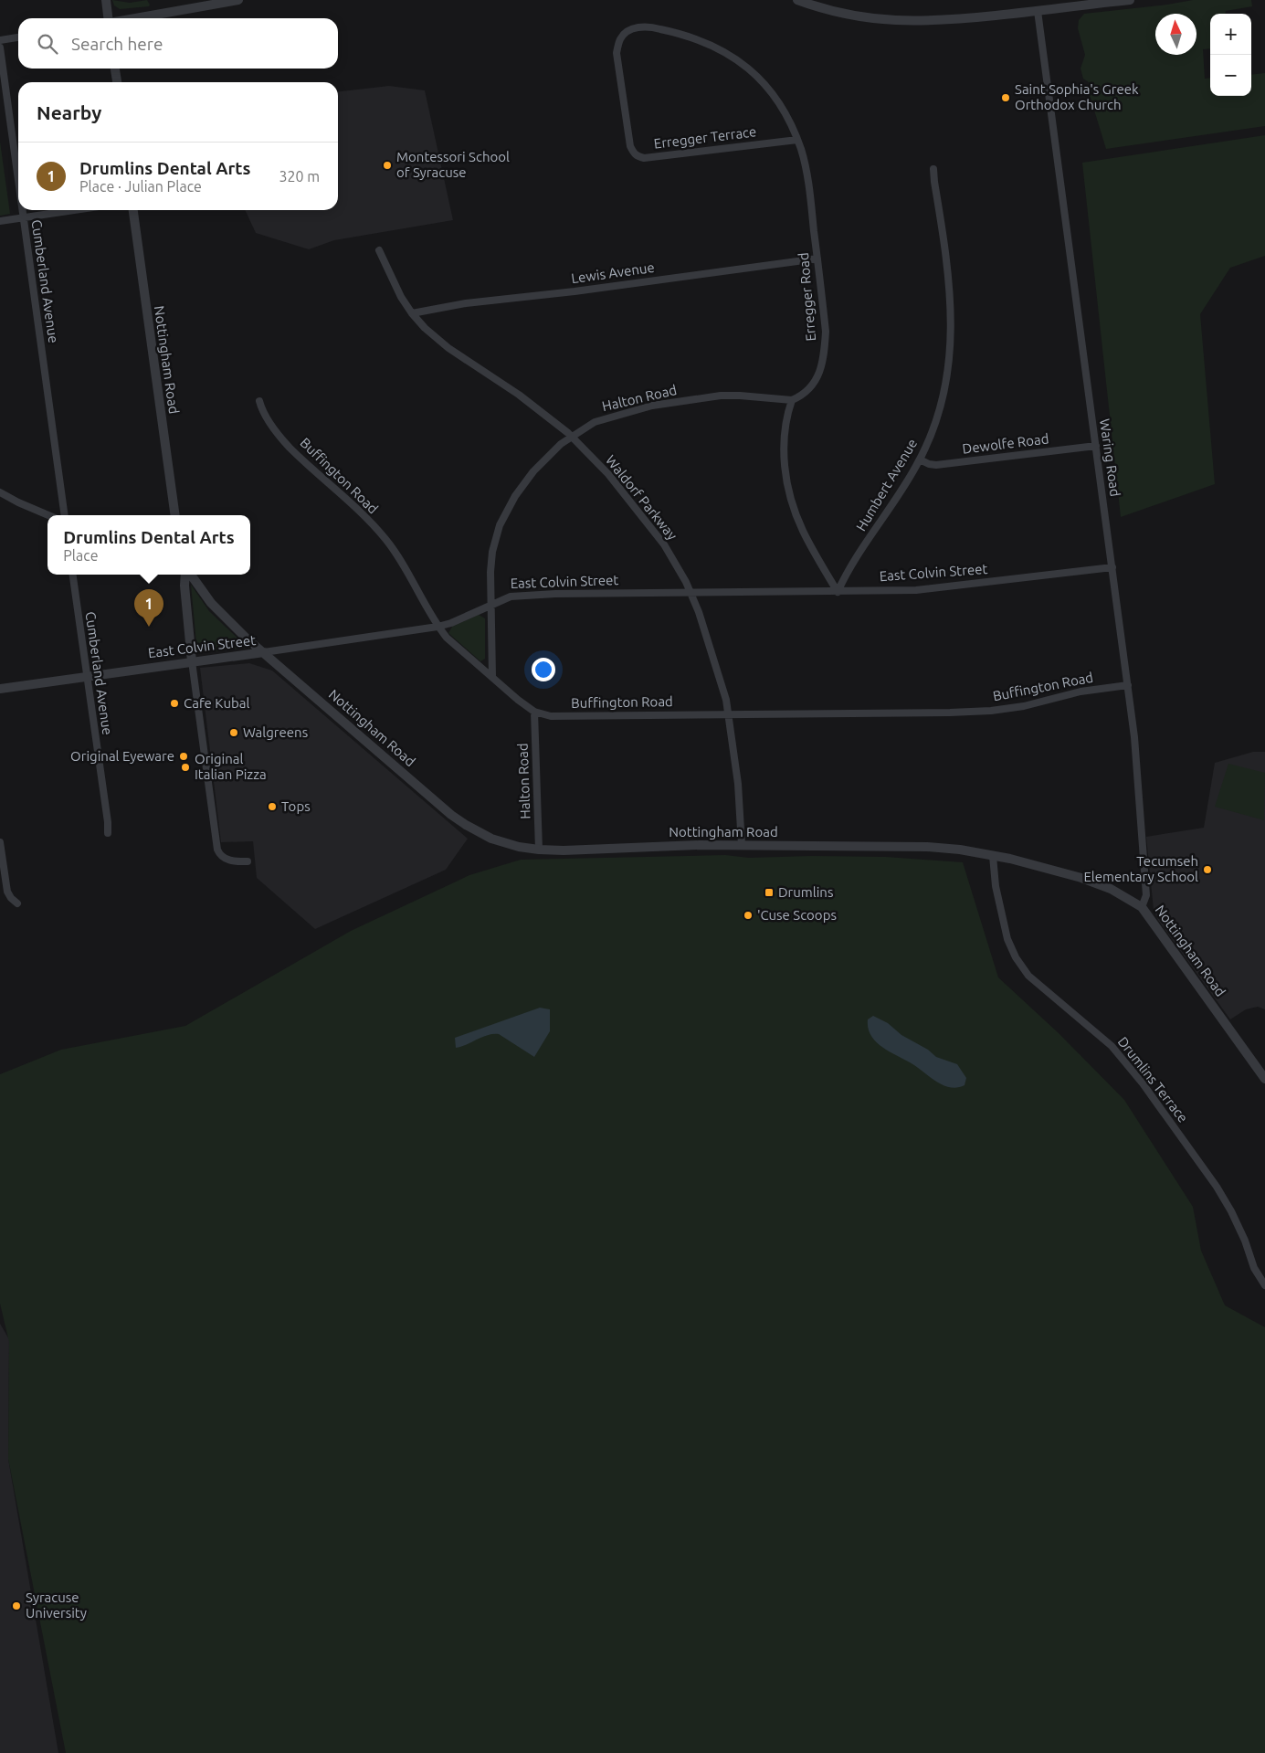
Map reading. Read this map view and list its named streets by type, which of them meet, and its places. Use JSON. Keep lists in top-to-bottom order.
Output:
{
  "streets": {
    "street": [
      "Erregger Terrace",
      "Lewis Avenue",
      "Cumberland Avenue",
      "Erregger Road",
      "Nottingham Road",
      "Halton Road",
      "Dewolfe Road",
      "Waring Road",
      "Buffington Road",
      "Humbert Avenue",
      "Waldorf Parkway",
      "East Colvin Street",
      "Drumlins Terrace"
    ]
  },
  "crossings": [
    ["Erregger Terrace", "Erregger Road"],
    ["Lewis Avenue", "Erregger Road"],
    ["Lewis Avenue", "Waldorf Parkway"],
    ["Cumberland Avenue", "East Colvin Street"],
    ["Erregger Road", "Halton Road"],
    ["Nottingham Road", "Halton Road"],
    ["Nottingham Road", "Waring Road"],
    ["Nottingham Road", "Waldorf Parkway"],
    ["Nottingham Road", "East Colvin Street"],
    ["Nottingham Road", "Drumlins Terrace"],
    ["Halton Road", "Buffington Road"],
    ["Halton Road", "Waldorf Parkway"],
    ["Halton Road", "East Colvin Street"],
    ["Dewolfe Road", "Waring Road"],
    ["Dewolfe Road", "Humbert Avenue"],
    ["Waring Road", "Buffington Road"],
    ["Waring Road", "East Colvin Street"],
    ["Buffington Road", "Waldorf Parkway"],
    ["Buffington Road", "East Colvin Street"],
    ["Humbert Avenue", "East Colvin Street"],
    ["Waldorf Parkway", "East Colvin Street"]
  ],
  "places": {
    "other": [
      "Saint Sophia's Greek Orthodox Church",
      "Montessori School of Syracuse",
      "Cafe Kubal",
      "Walgreens",
      "Original Eyeware",
      "Original Italian Pizza",
      "Tops",
      "Tecumseh Elementary School",
      "'Cuse Scoops",
      "Syracuse University"
    ],
    "transit": ["Drumlins"]
  },
  "north": "top",
  "page": {
    "map_buttons": ["+", "−"],
    "search": "Search here",
    "heading": "Nearby",
    "list": [
      {
        "mark": "1",
        "name": "Drumlins Dental Arts",
        "note": "Place · Julian Place",
        "value": "320 m"
      }
    ],
    "popup": ["Drumlins Dental Arts", "Place"],
    "pins": "1"
  }
}
